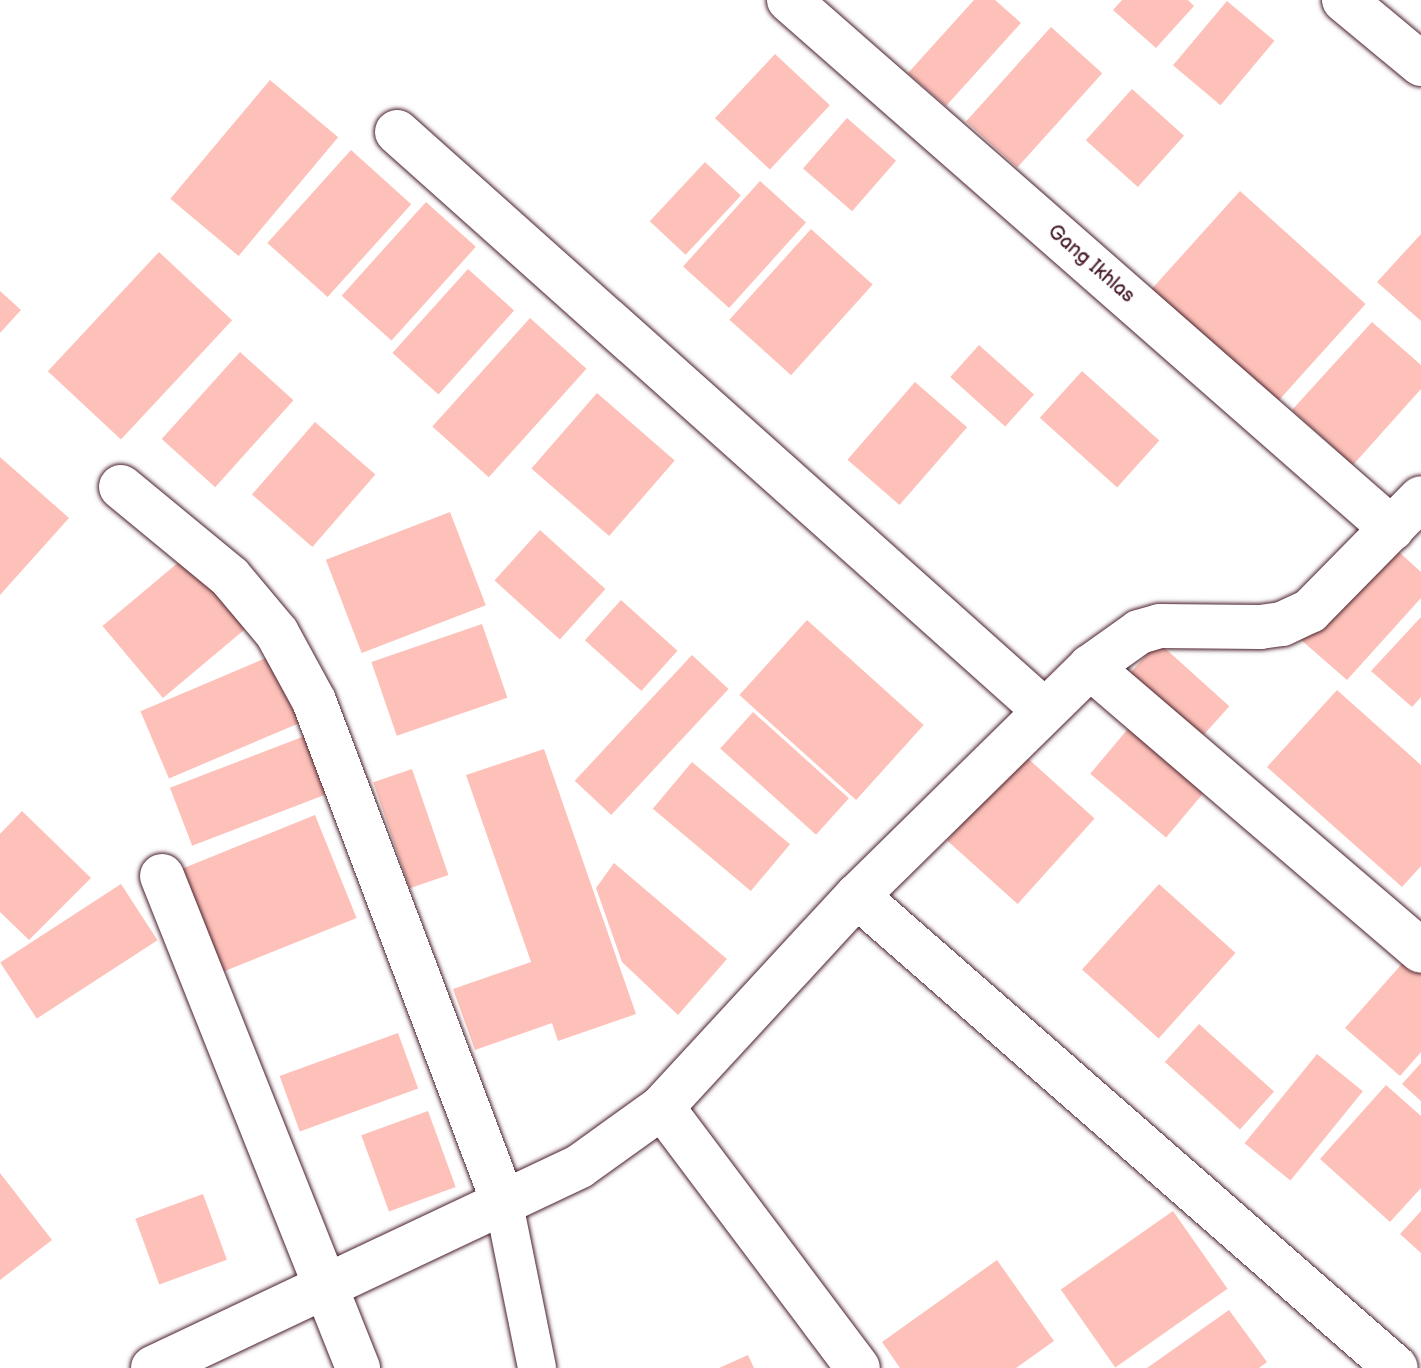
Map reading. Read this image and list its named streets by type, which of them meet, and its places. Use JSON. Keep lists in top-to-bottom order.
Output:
{
  "streets": {
    "street": ["Gang Ikhlas"]
  }
}
